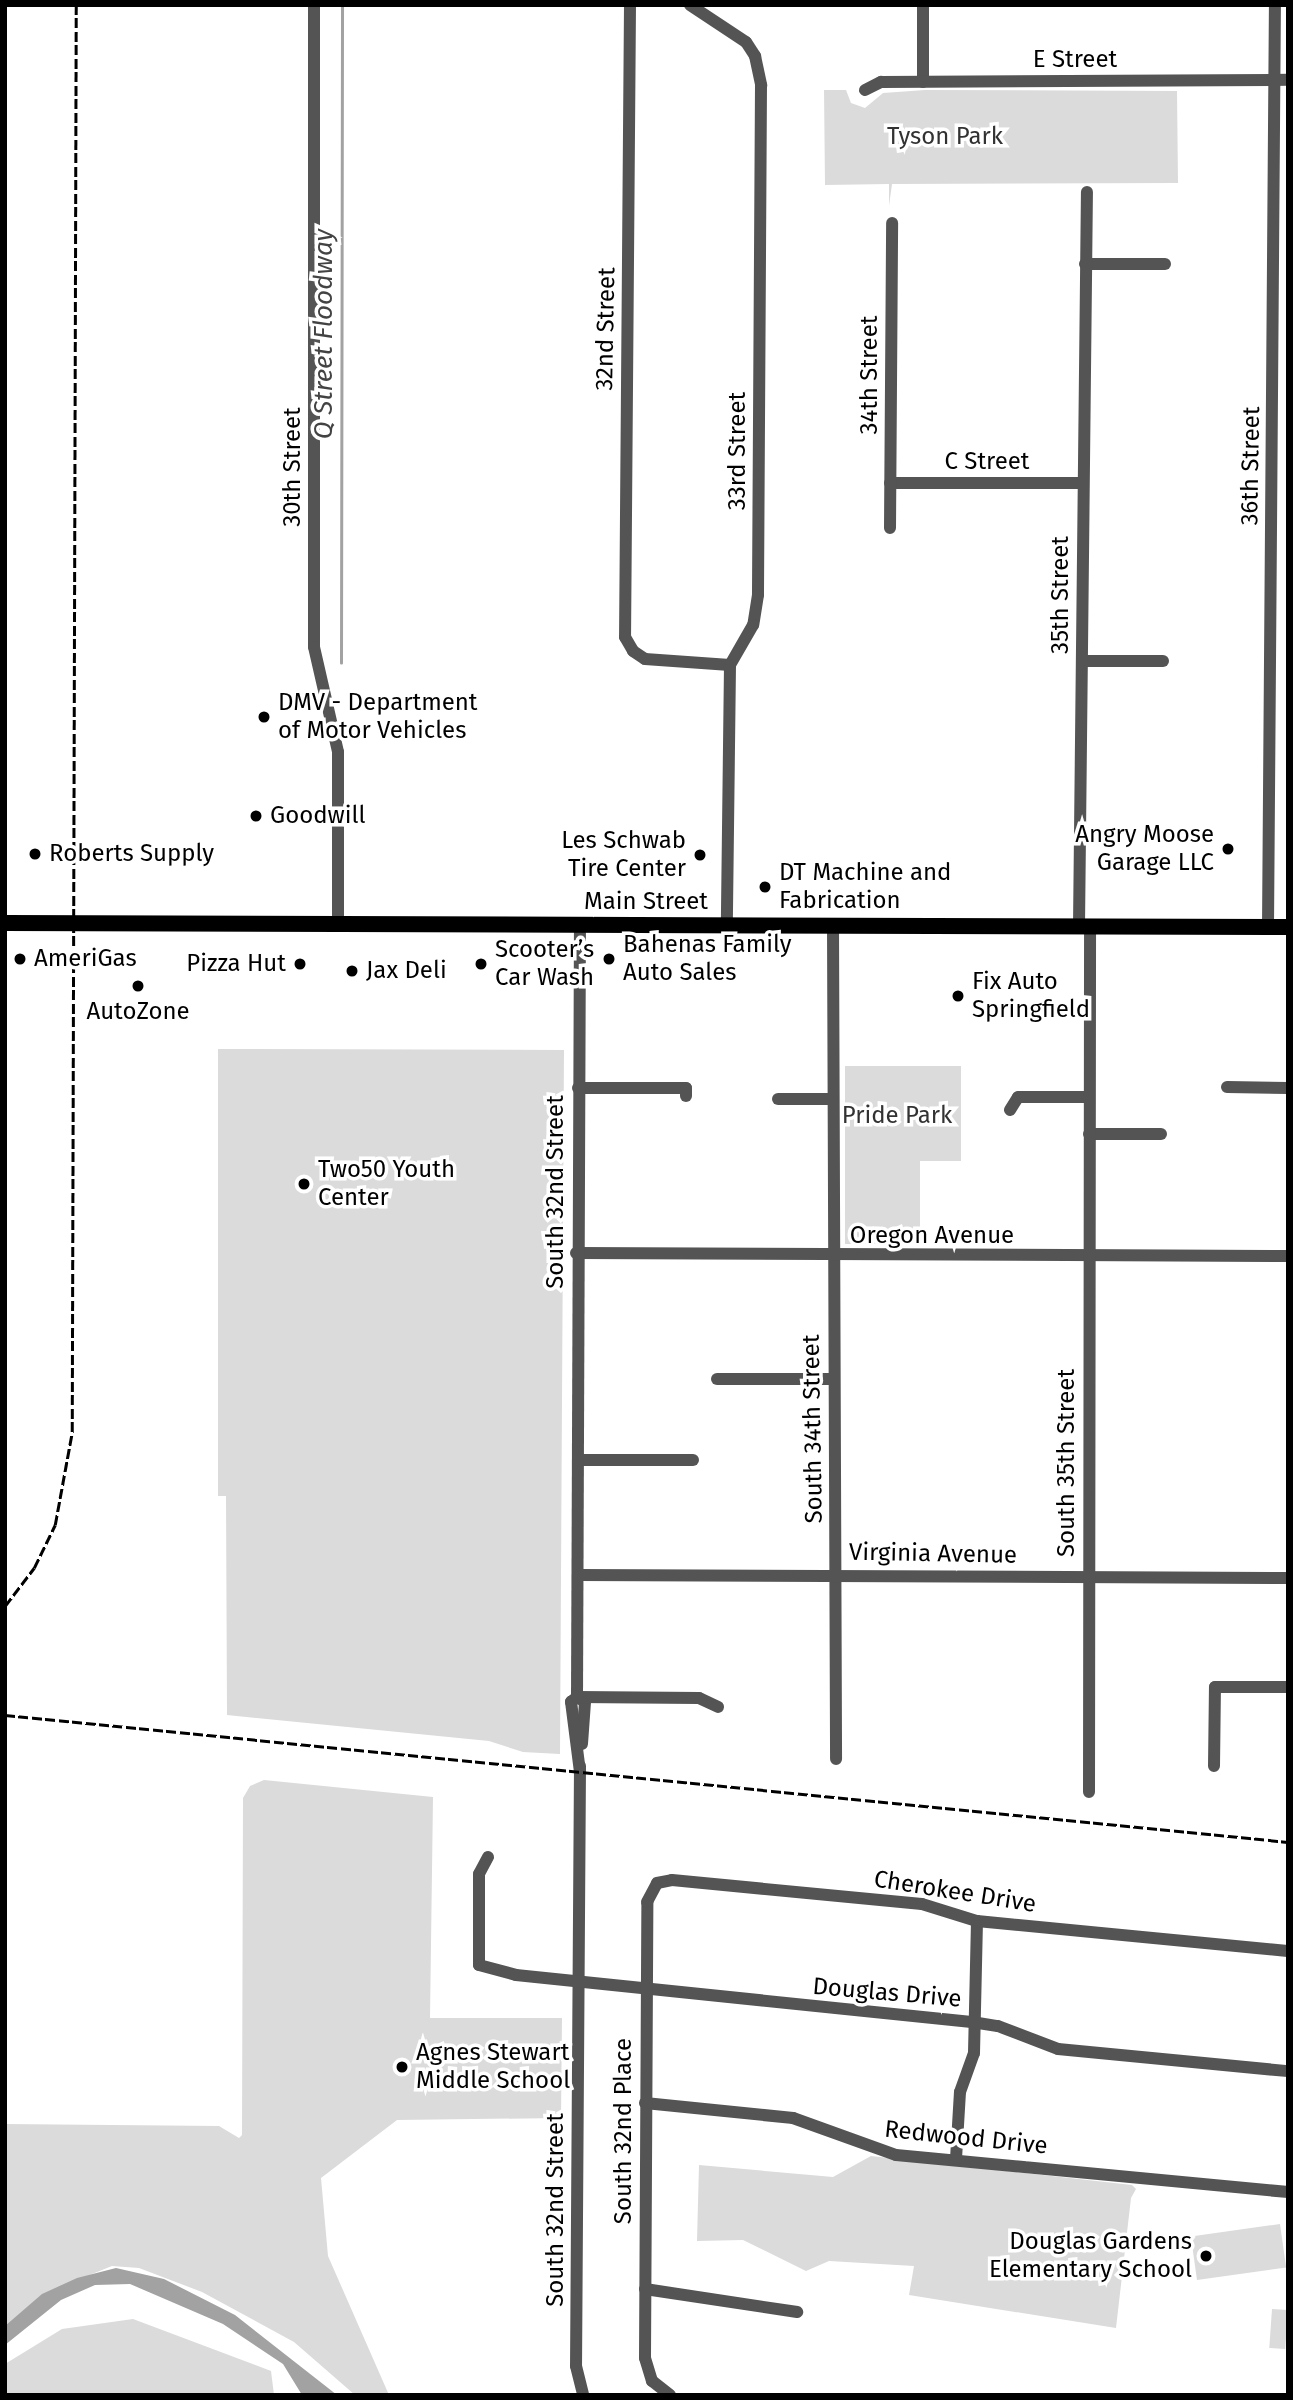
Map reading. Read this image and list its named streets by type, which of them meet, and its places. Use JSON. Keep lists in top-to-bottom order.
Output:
{
  "streets": {
    "main road": ["Main Street"],
    "street": [
      "E Street",
      "32nd Street",
      "34th Street",
      "33rd Street",
      "C Street",
      "36th Street",
      "30th Street",
      "35th Street",
      "South 32nd Street",
      "Oregon Avenue",
      "South 34th Street",
      "South 35th Street",
      "Virginia Avenue",
      "Cherokee Drive",
      "Douglas Drive",
      "South 32nd Place",
      "Redwood Drive"
    ]
  },
  "crossings": [
    ["E Street", "36th Street"],
    ["32nd Street", "33rd Street"],
    ["34th Street", "C Street"],
    ["33rd Street", "Main Street"],
    ["C Street", "35th Street"],
    ["36th Street", "Main Street"],
    ["30th Street", "Main Street"],
    ["35th Street", "Main Street"],
    ["35th Street", "South 35th Street"],
    ["Main Street", "South 32nd Street"],
    ["Main Street", "South 34th Street"],
    ["Main Street", "South 35th Street"],
    ["South 32nd Street", "Oregon Avenue"],
    ["South 32nd Street", "Virginia Avenue"],
    ["South 32nd Street", "Douglas Drive"],
    ["Oregon Avenue", "South 34th Street"],
    ["Oregon Avenue", "South 35th Street"],
    ["South 34th Street", "Virginia Avenue"],
    ["South 35th Street", "Virginia Avenue"],
    ["Cherokee Drive", "South 32nd Place"],
    ["Douglas Drive", "South 32nd Place"],
    ["South 32nd Place", "Redwood Drive"]
  ],
  "water": ["Q Street Floodway"],
  "parks": ["Tyson Park", "Pride Park"],
  "places": [
    "DMV - Department of Motor Vehicles",
    "Goodwill",
    "Angry Moose Garage LLC",
    "Roberts Supply",
    "Les Schwab Tire Center",
    "DT Machine and Fabrication",
    "AmeriGas",
    "Bahenas Family Auto Sales",
    "Pizza Hut",
    "Scooter’s Car Wash",
    "Jax Deli",
    "AutoZone",
    "Fix Auto Springfield",
    "Two50 Youth Center",
    "Agnes Stewart Middle School",
    "Douglas Gardens Elementary School"
  ]
}
